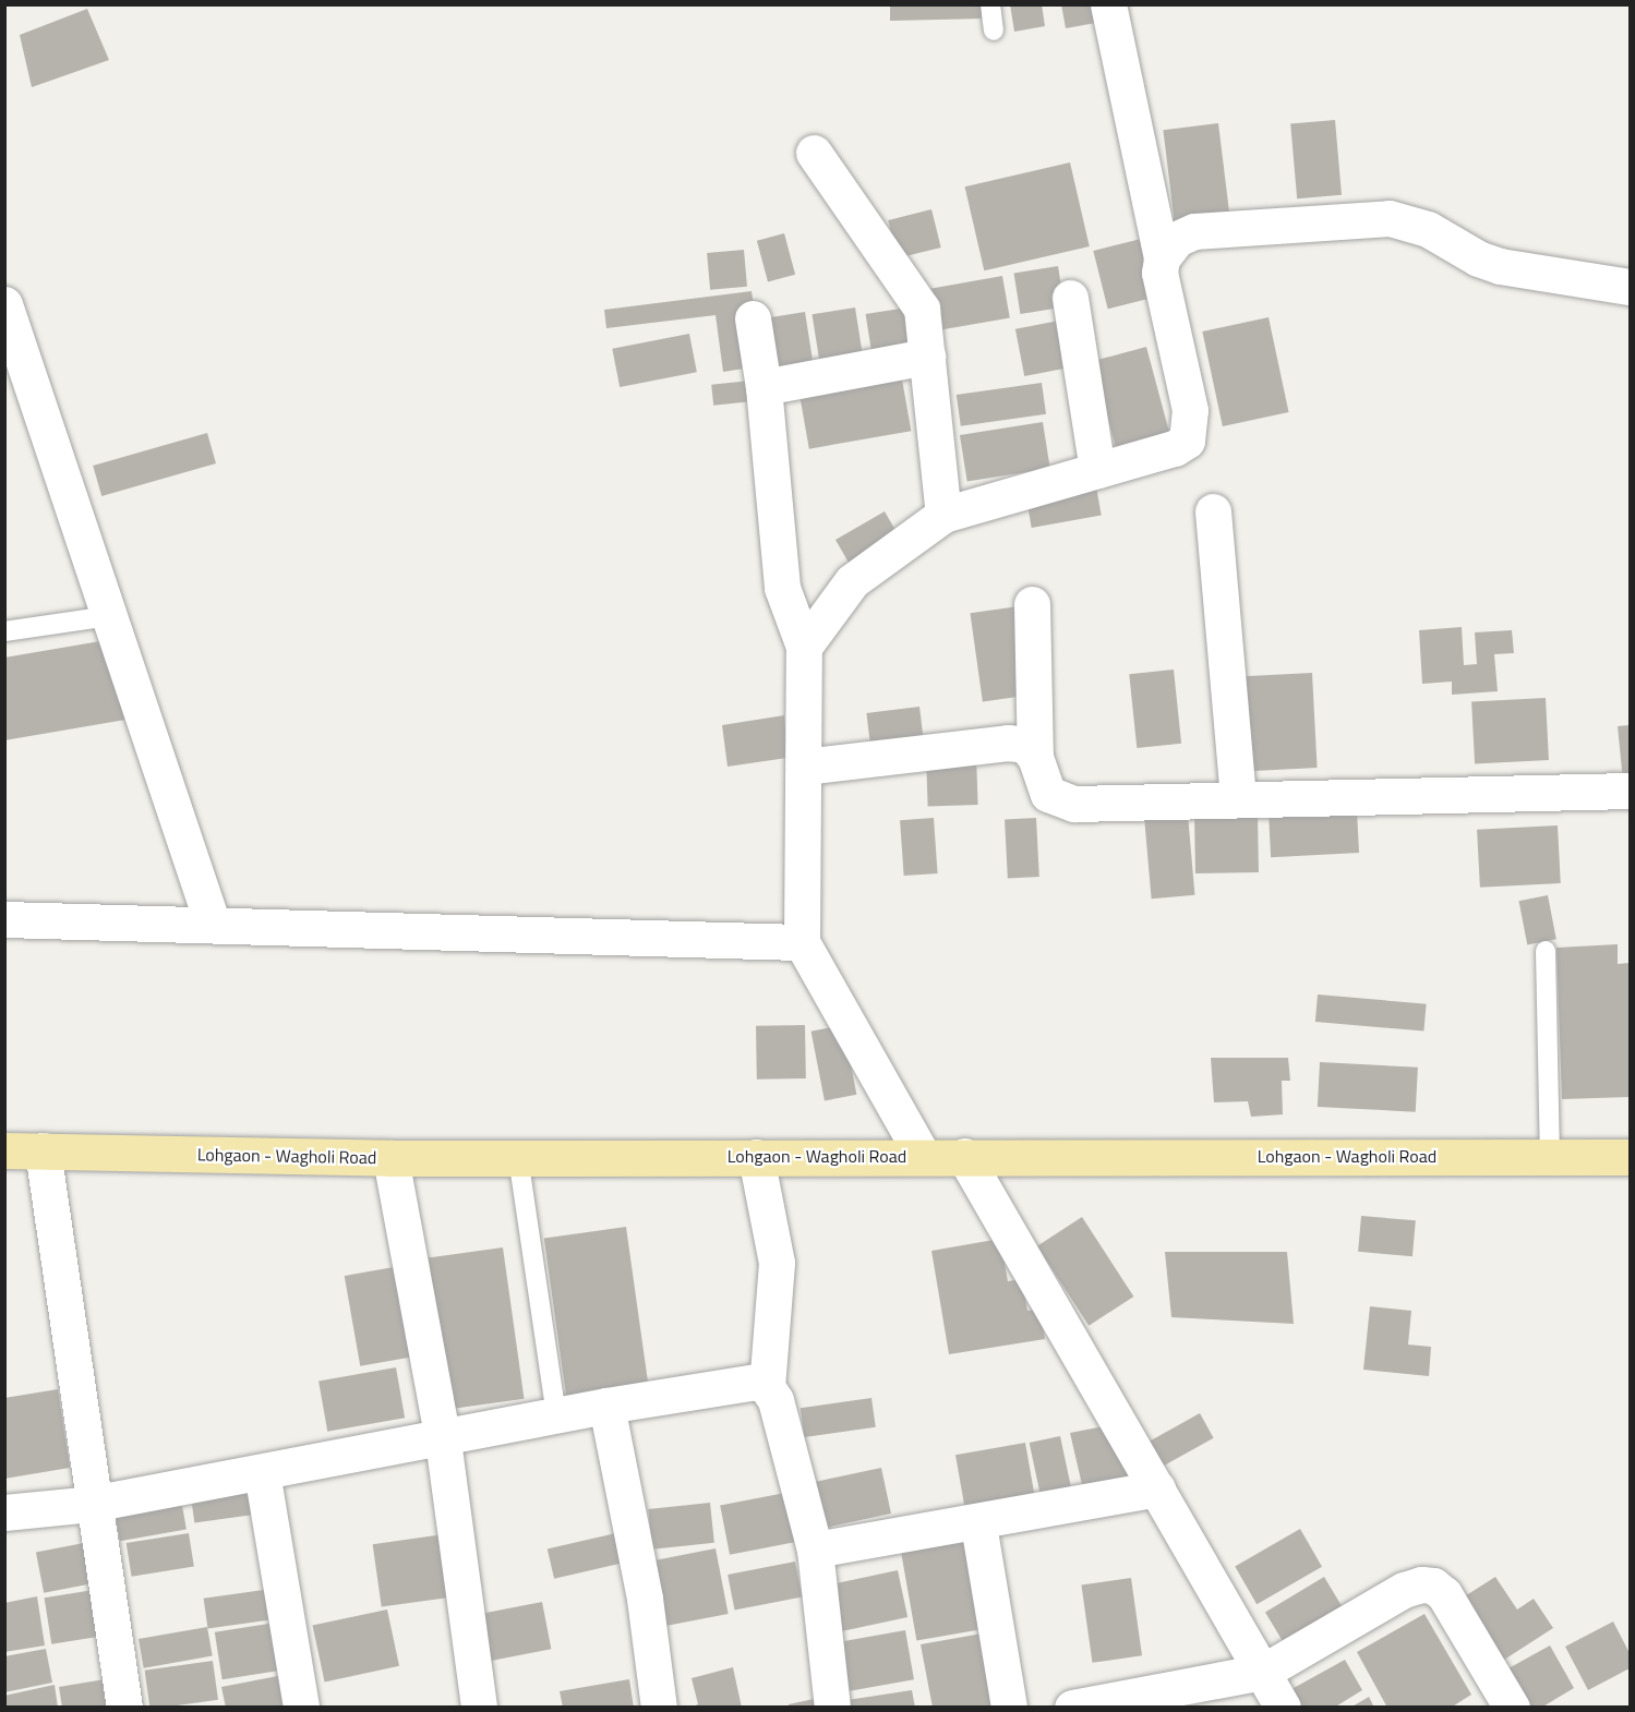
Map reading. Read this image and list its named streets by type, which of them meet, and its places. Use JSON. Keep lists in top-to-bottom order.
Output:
{
  "streets": {
    "main road": ["Lohgaon - Wagholi Road"]
  }
}
